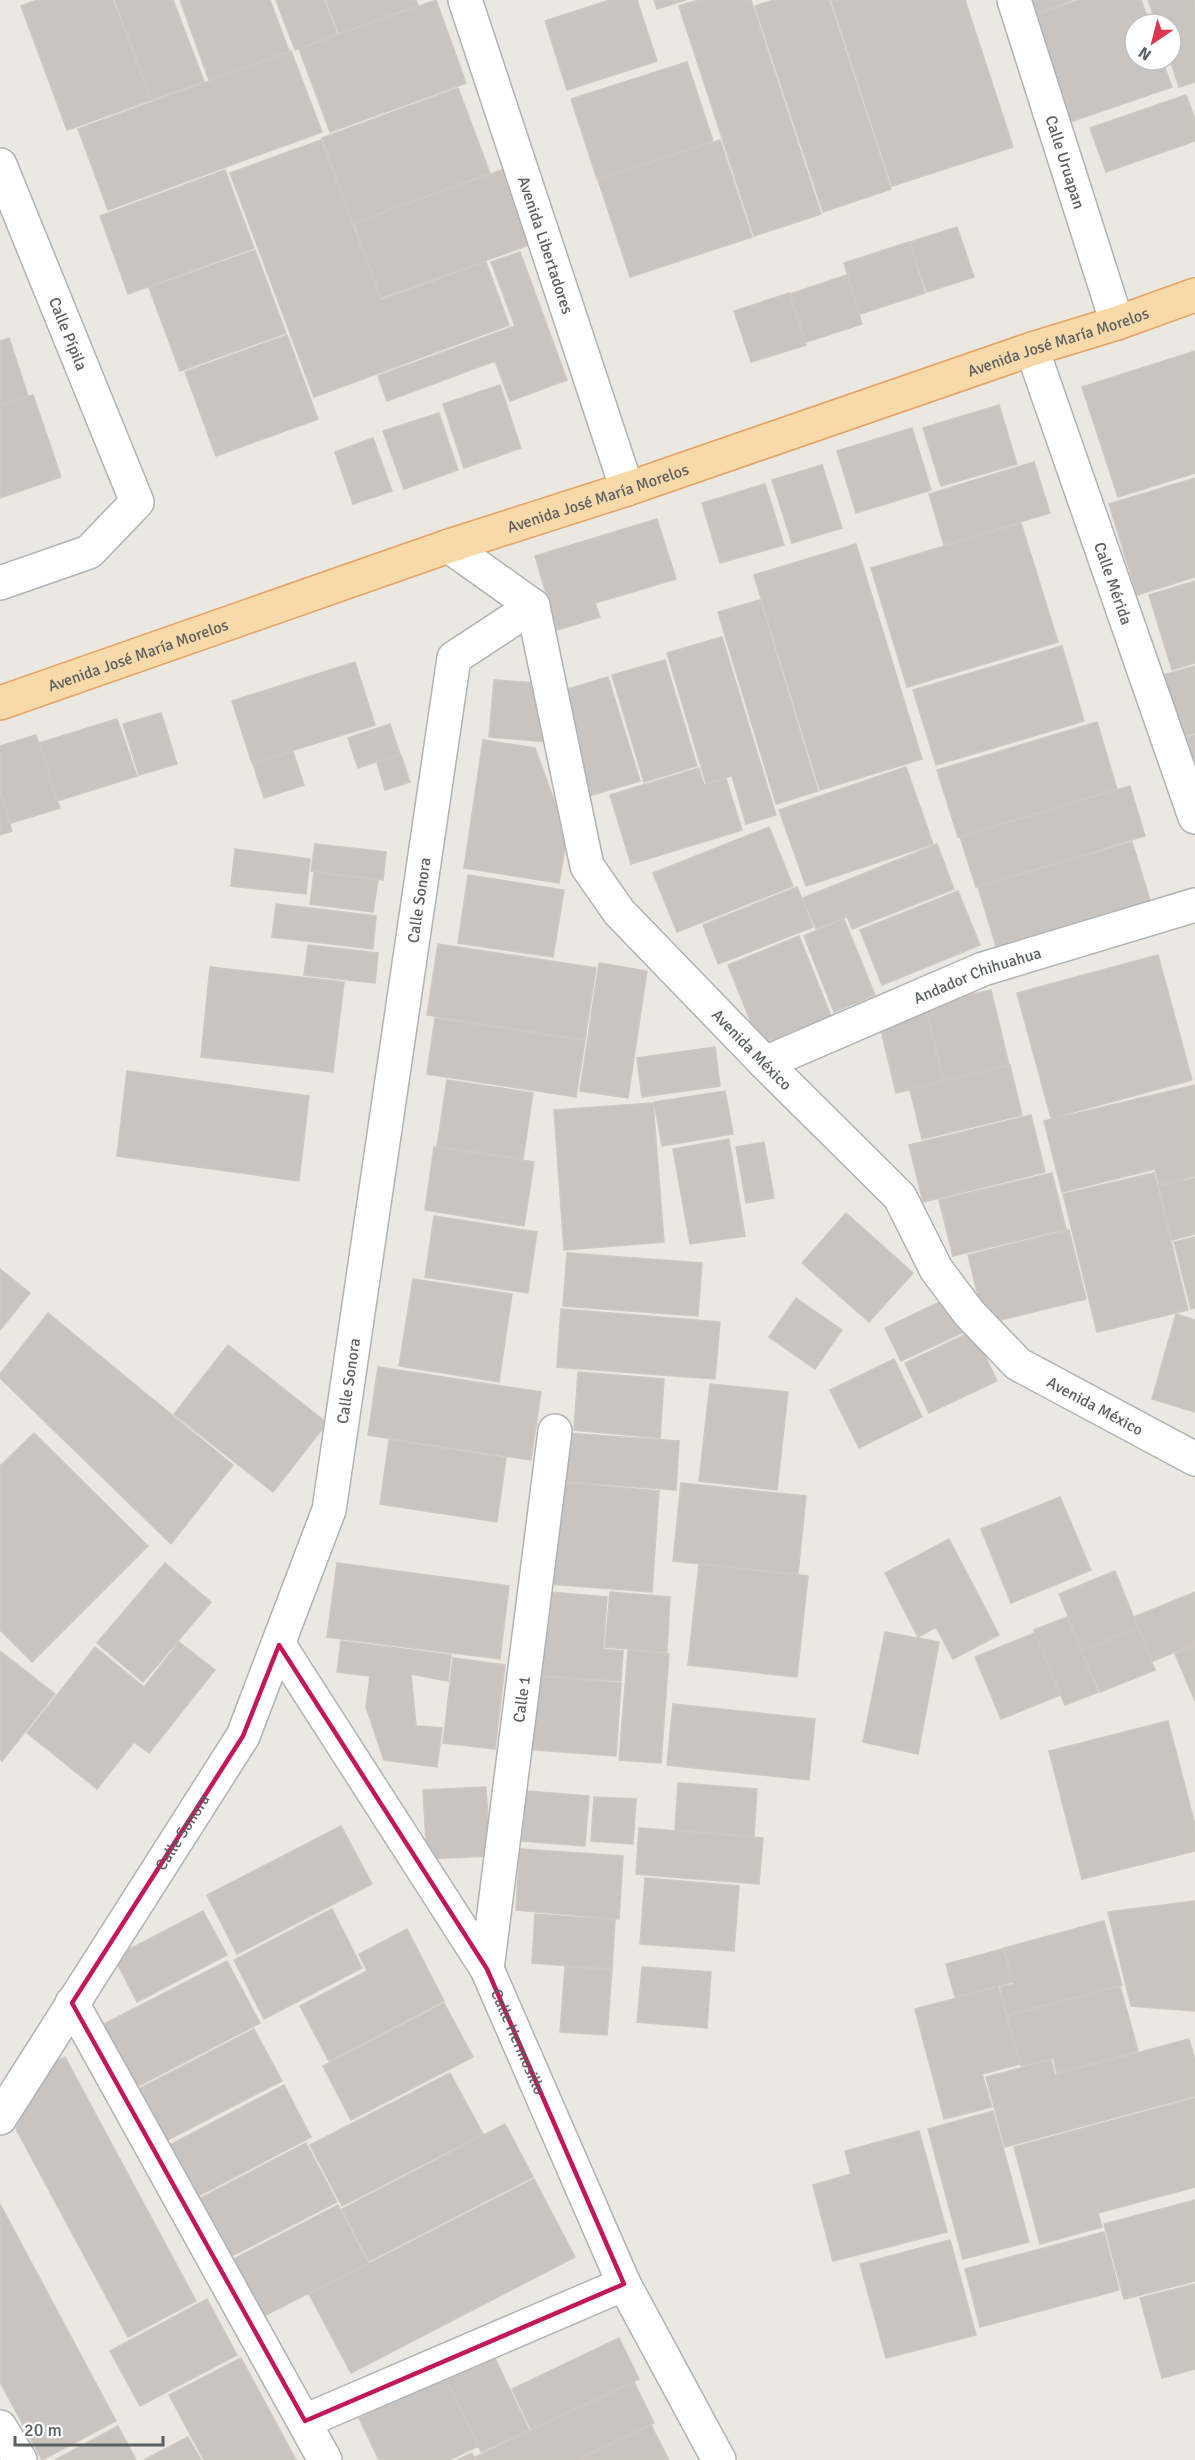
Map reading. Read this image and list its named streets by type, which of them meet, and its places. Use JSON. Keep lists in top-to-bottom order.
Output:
{
  "streets": {
    "main road": ["Avenida José María Morelos"],
    "street": [
      "Calle Uruapan",
      "Avenida Libertadores",
      "Calle Pípila",
      "Calle Mérida",
      "Calle Sonora",
      "Andador Chihuahua",
      "Avenida México",
      "Calle 1",
      "Calle Hermosillo"
    ]
  },
  "crossings": [
    ["Calle Uruapan", "Avenida José María Morelos"],
    ["Avenida Libertadores", "Avenida José María Morelos"],
    ["Avenida José María Morelos", "Calle Mérida"],
    ["Calle Sonora", "Avenida México"],
    ["Calle Sonora", "Calle Hermosillo"],
    ["Andador Chihuahua", "Avenida México"],
    ["Calle 1", "Calle Hermosillo"]
  ],
  "scale_bar": "20 m",
  "north": "bottom left"
}
